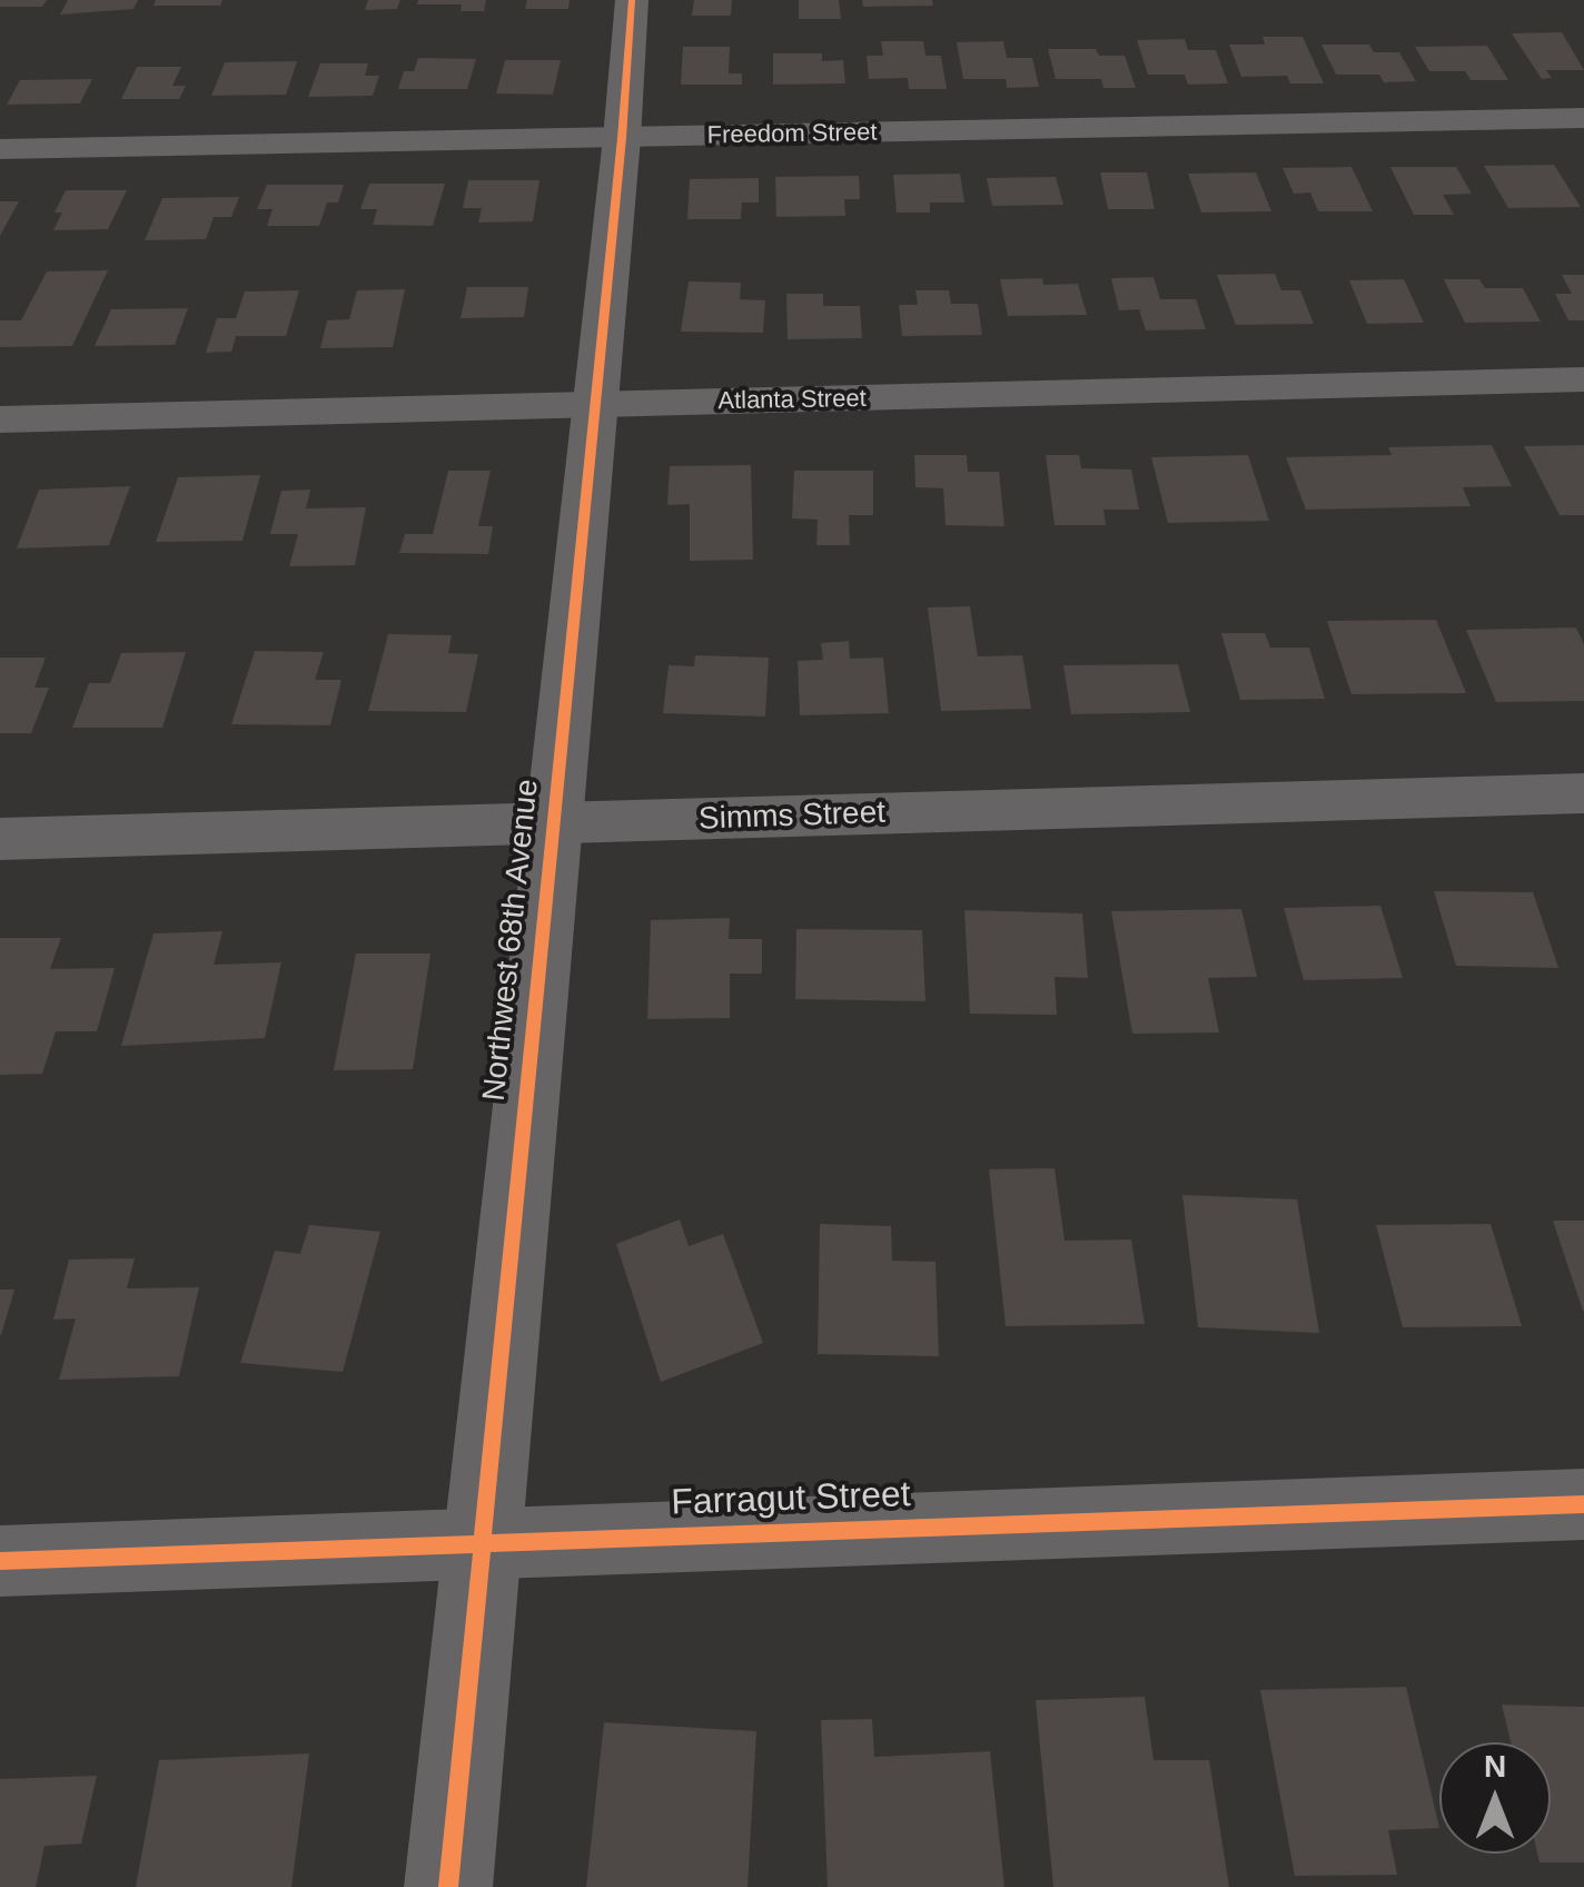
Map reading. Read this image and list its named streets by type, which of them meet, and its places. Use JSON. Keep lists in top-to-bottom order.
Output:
{
  "streets": {
    "street": [
      "Freedom Street",
      "Atlanta Street",
      "Simms Street",
      "Northwest 68th Avenue",
      "Farragut Street"
    ]
  },
  "crossings": [
    ["Freedom Street", "Northwest 68th Avenue"],
    ["Atlanta Street", "Northwest 68th Avenue"],
    ["Simms Street", "Northwest 68th Avenue"],
    ["Northwest 68th Avenue", "Farragut Street"]
  ],
  "north": "top"
}
